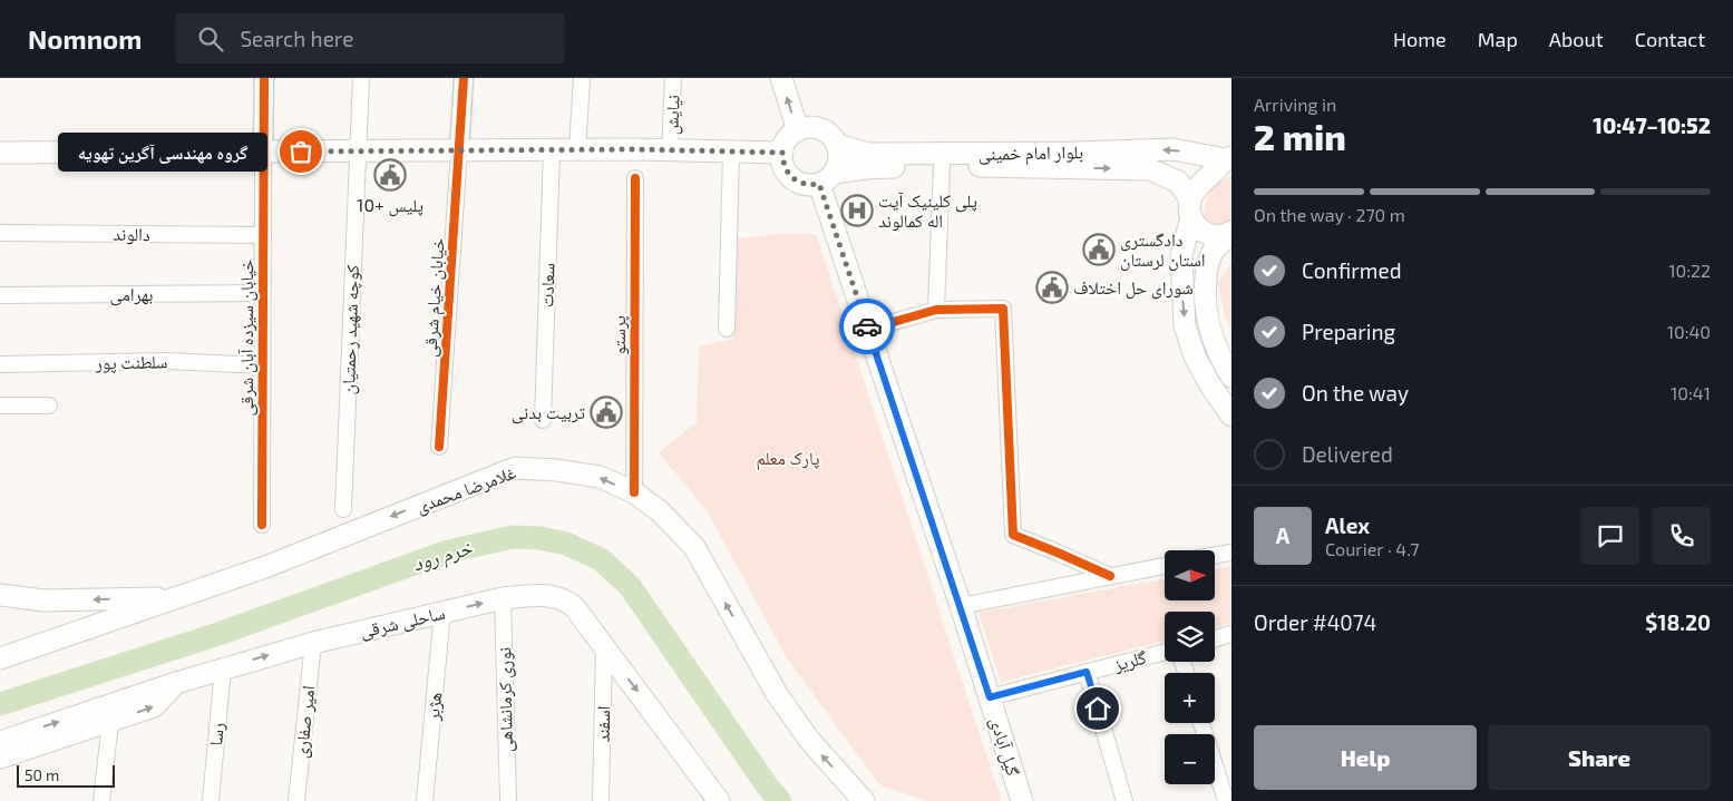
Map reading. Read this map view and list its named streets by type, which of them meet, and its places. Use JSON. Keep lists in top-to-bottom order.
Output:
{
  "streets": {
    "main road": [
      "بلوار امام خمینی",
      "غلامرضا محمدی",
      "ساحلی شرقی",
      "گیل آبادی"
    ],
    "street": [
      "نیایش",
      "دالوند",
      "سعادت",
      "بهرامی",
      "خیابان خیام شرقی",
      "کوچه شهید رحمتیان",
      "پرستو",
      "خیابان سیزده آبان شرقی",
      "سلطنت پور",
      "گلریز",
      "نوری کرمانشاهی",
      "هژبر",
      "امیر صفاری",
      "اسفند",
      "رسا"
    ]
  },
  "crossings": [
    ["بلوار امام خمینی", "گیل آبادی"],
    ["دالوند", "خیابان سیزده آبان شرقی"],
    ["بهرامی", "خیابان سیزده آبان شرقی"],
    ["پرستو", "غلامرضا محمدی"],
    ["خیابان سیزده آبان شرقی", "سلطنت پور"],
    ["ساحلی شرقی", "نوری کرمانشاهی"],
    ["ساحلی شرقی", "هژبر"],
    ["ساحلی شرقی", "امیر صفاری"],
    ["ساحلی شرقی", "اسفند"],
    ["ساحلی شرقی", "رسا"],
    ["گلریز", "گیل آبادی"]
  ],
  "one_way": ["غلامرضا محمدی"],
  "water": ["خرم رود"],
  "parks": ["پارک معلم"],
  "places": {
    "other": ["گروه مهندسی آگرین تهویه"],
    "public building": [
      "پلیس +10",
      "دادگستری استان لرستان",
      "شورای حل اختلاف",
      "تربیت بدنی"
    ],
    "hospital": ["پلی کلینیک آیت اله کمالوند"]
  },
  "scale_bar": "50 m",
  "north": "right",
  "page": {
    "header": "Nomnom",
    "search": "Search here",
    "nav": [
      "Home",
      "Map",
      "About",
      "Contact"
    ],
    "heading": ["2 min", "Arriving in", "10:47–10:52"],
    "panel": [
      "Alex",
      "Courier · 4.7",
      "Order #4074",
      "$18.20"
    ],
    "bubble": "گروه مهندسی آگرین تهویه",
    "bar": "On the way · 270 m",
    "list": [
      ["Confirmed", "10:22"],
      ["Preparing", "10:40"],
      ["On the way", "10:41"],
      "Delivered"
    ],
    "round": "A",
    "map_buttons": ["+", "−"],
    "buttons": ["Help", "Share"],
    "scale": "50 m"
  }
}
